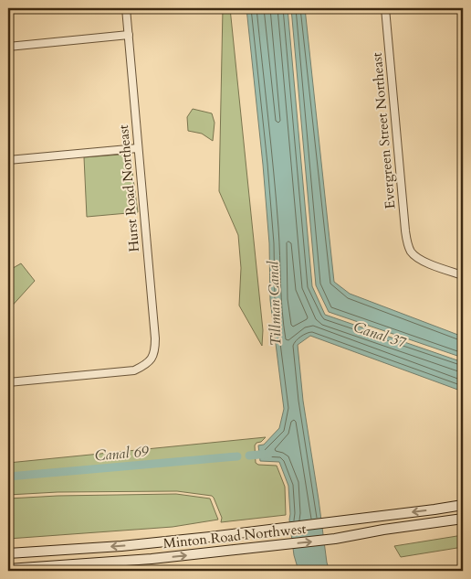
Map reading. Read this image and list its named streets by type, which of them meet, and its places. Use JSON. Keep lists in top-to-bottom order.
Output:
{
  "streets": {
    "main road": ["Minton Road Northwest"],
    "street": ["Evergreen Street Northeast", "Hurst Road Northeast"]
  },
  "water": ["Tillman Canal", "Canal 37", "Canal 69"]
}
